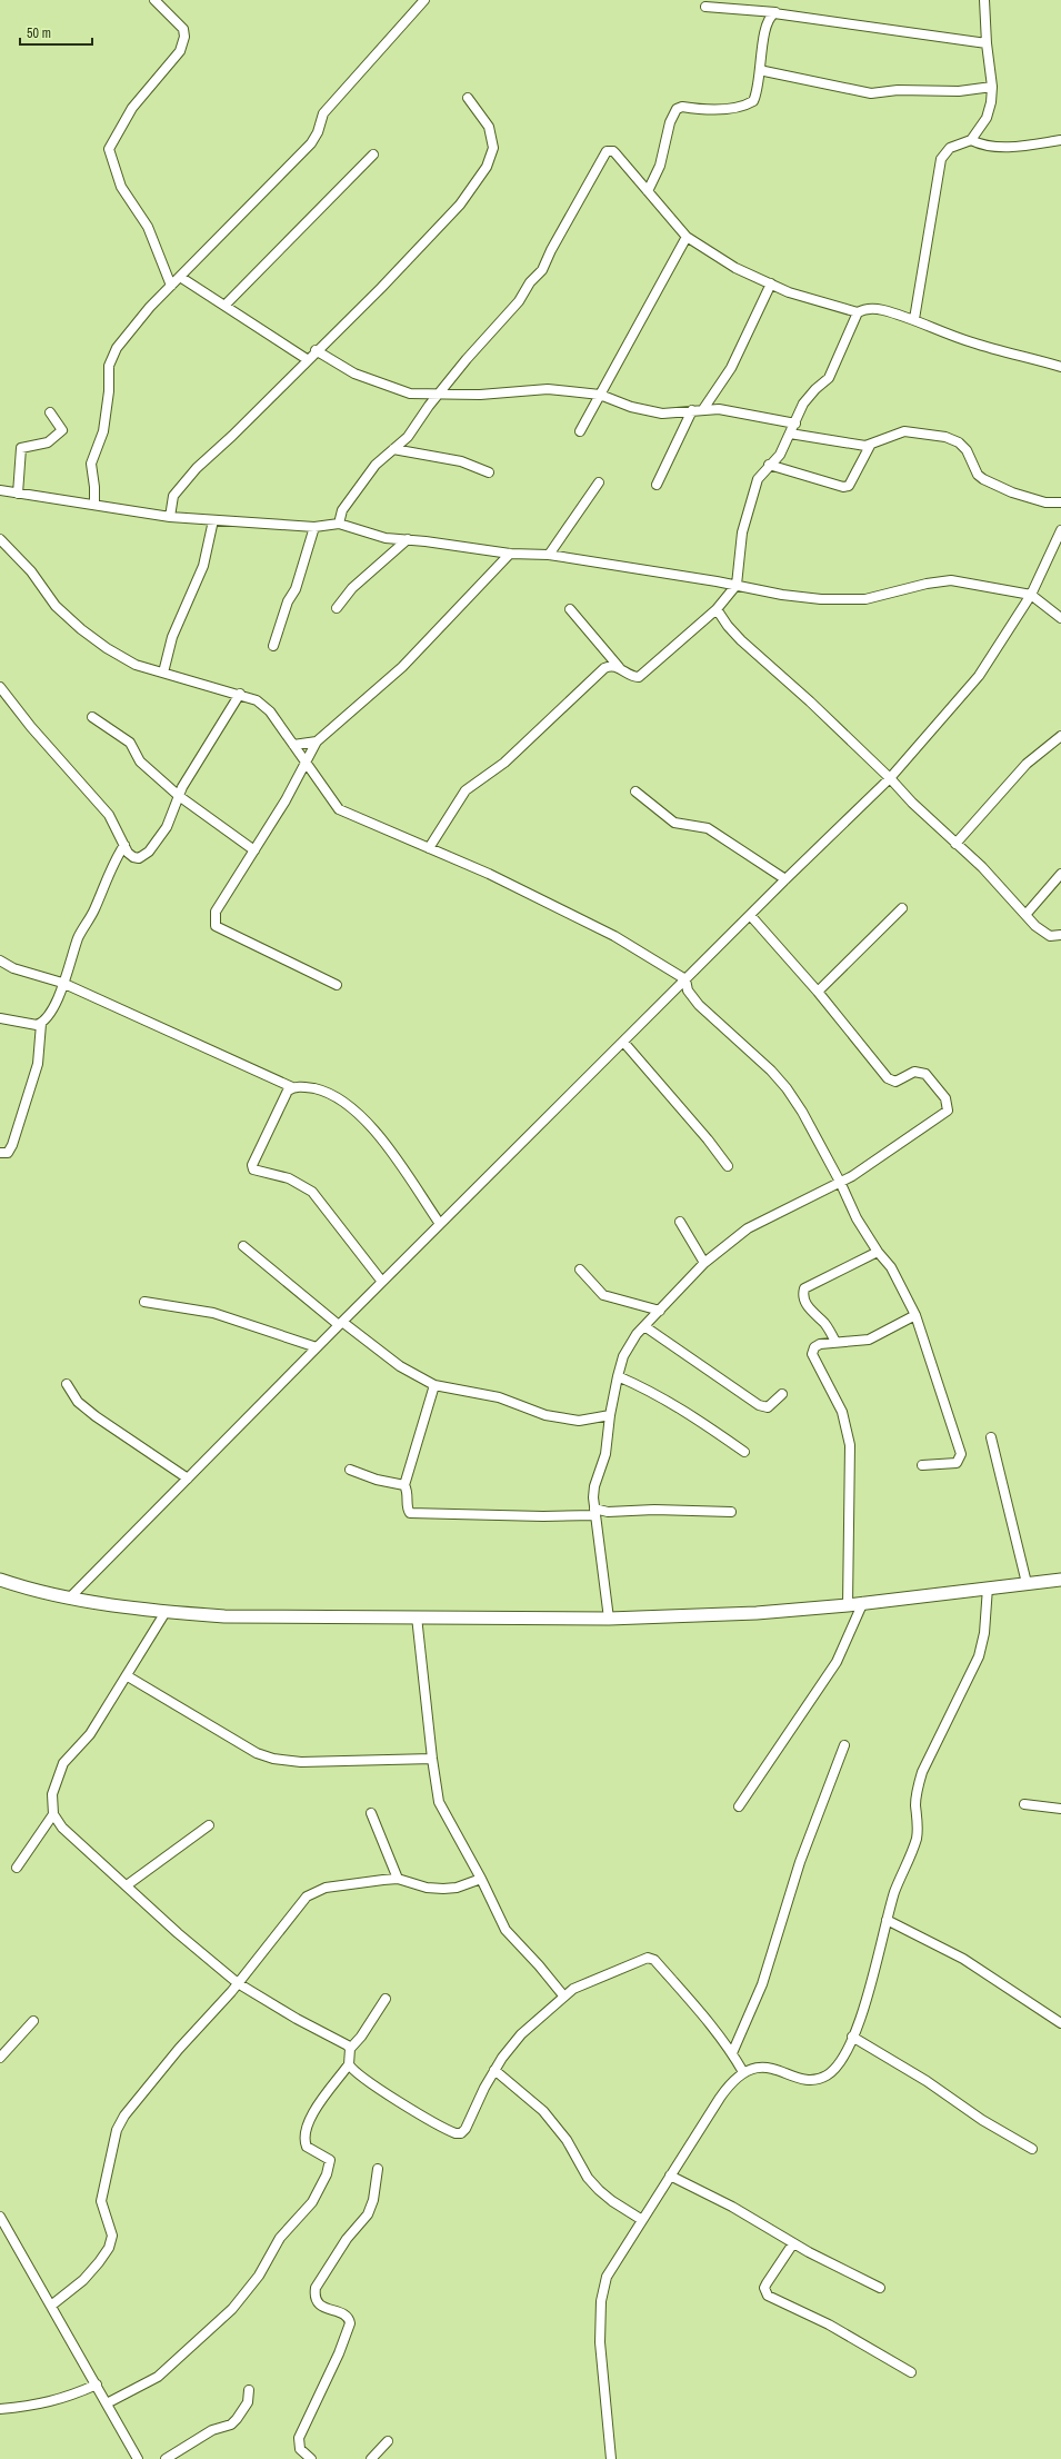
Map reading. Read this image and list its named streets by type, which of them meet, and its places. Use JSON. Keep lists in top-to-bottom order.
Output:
{
  "scale_bar": "50 m"
}
